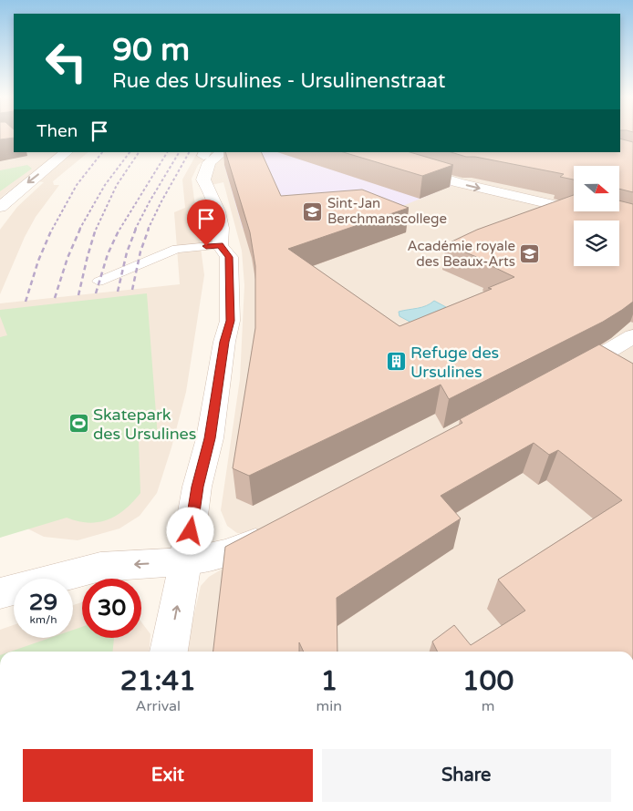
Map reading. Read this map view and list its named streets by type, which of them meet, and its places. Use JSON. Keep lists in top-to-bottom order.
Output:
{
  "places": {
    "school or university": ["Sint-Jan Berchmanscollege", "Académie royale des Beaux-Arts"],
    "building": ["Refuge des Ursulines"],
    "sports": ["Skatepark des Ursulines"]
  },
  "north": "right",
  "page": {
    "turn": ["90 m", "Rue des Ursulines - Ursulinenstraat"],
    "then": "Then",
    "speed": "29 km/h",
    "limit": "30",
    "eta": [
      "21:41",
      "Arrival",
      "1",
      "min",
      "100",
      "m"
    ],
    "buttons": ["Exit", "Share"]
  }
}
